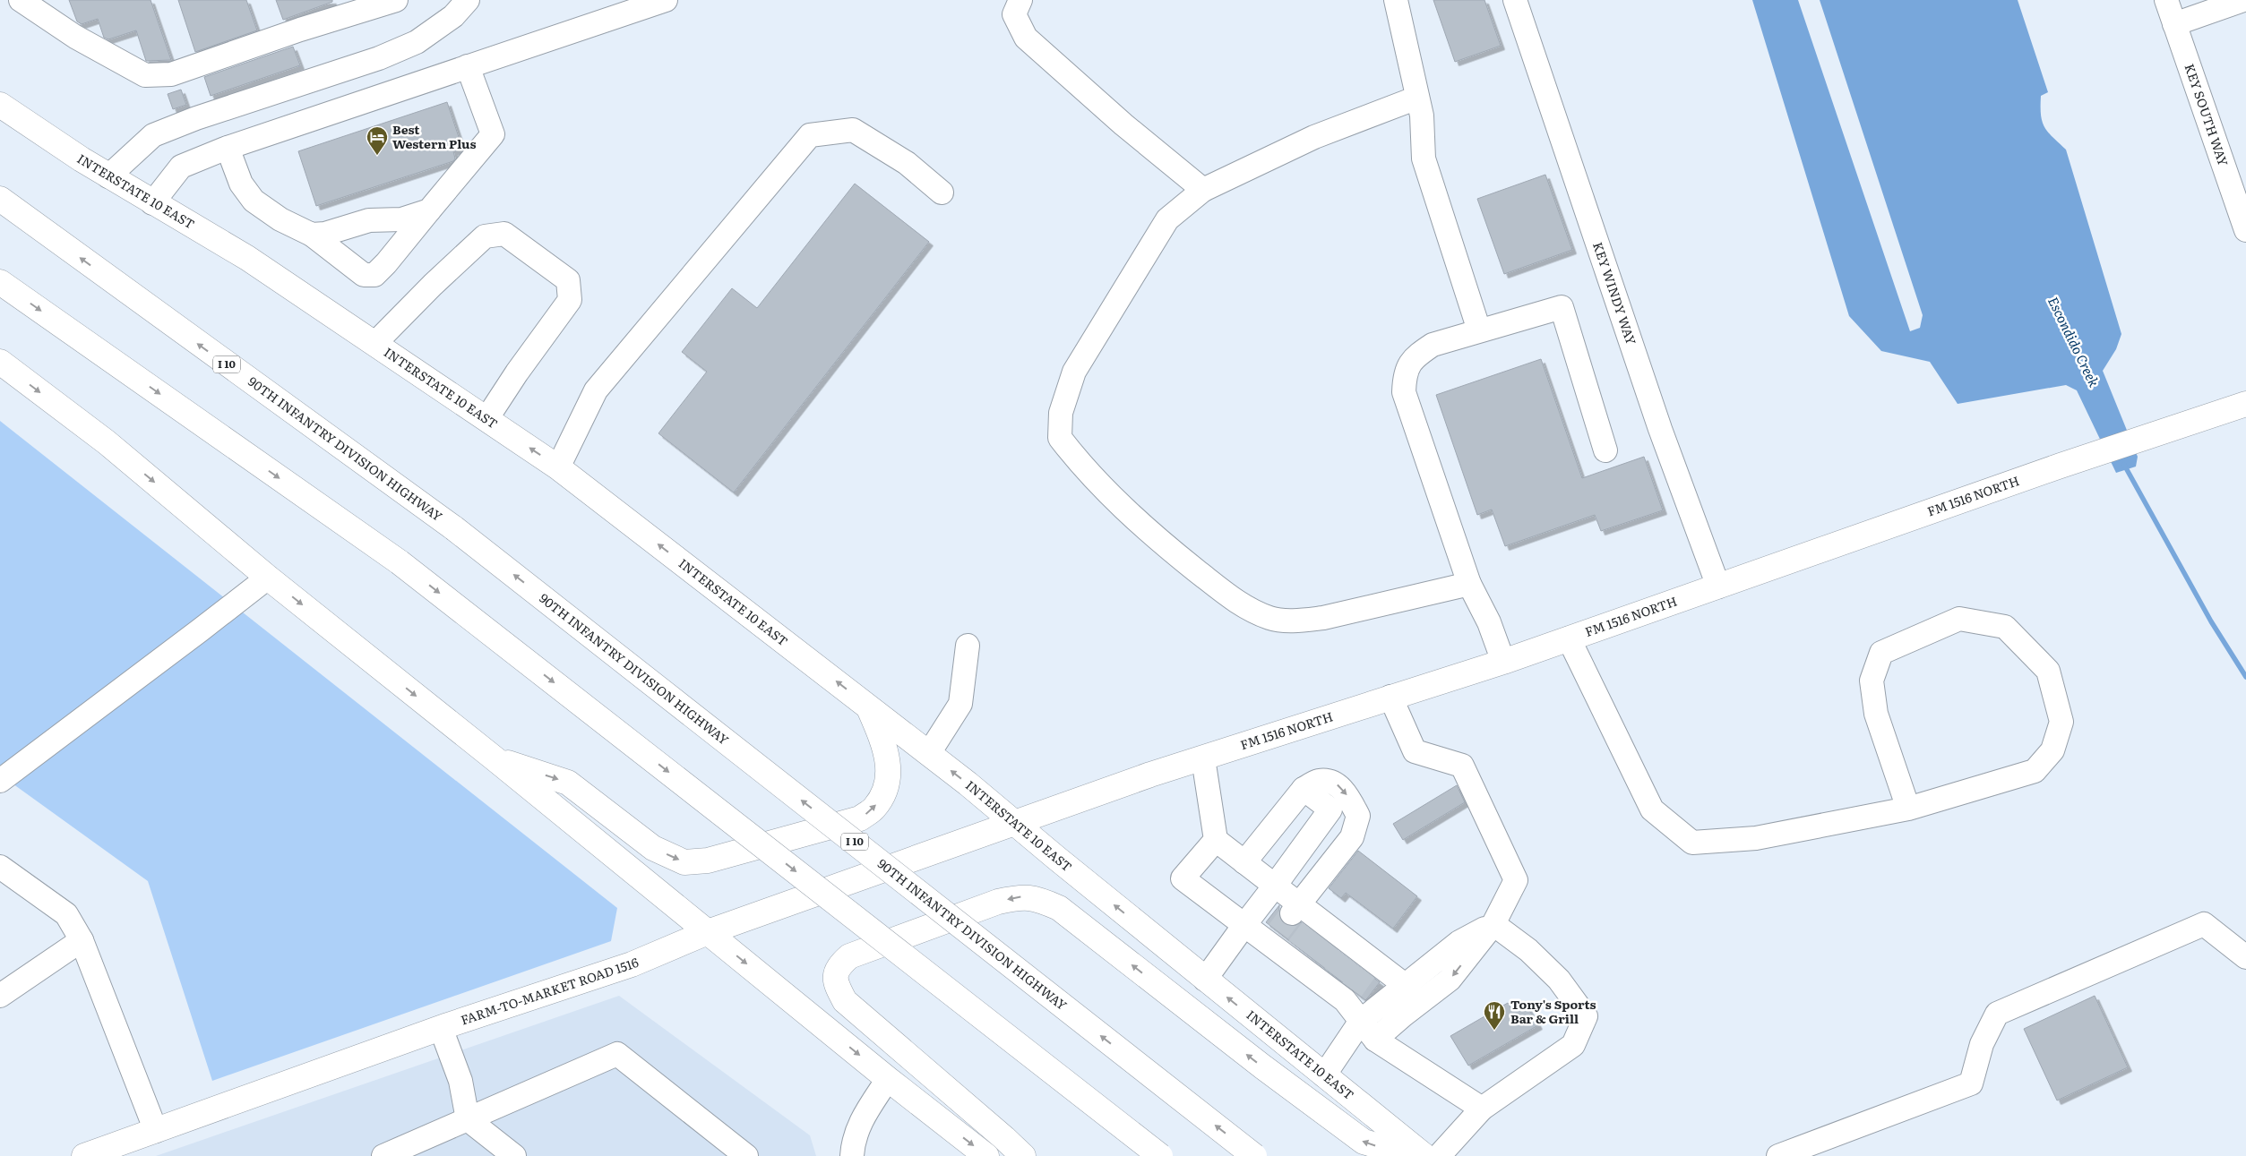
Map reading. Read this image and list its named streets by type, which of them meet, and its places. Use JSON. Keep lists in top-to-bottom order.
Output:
{
  "streets": {
    "main road": [
      "INTERSTATE 10 EAST",
      "I 10",
      "90TH INFANTRY DIVISION HIGHWAY",
      "FM 1516 NORTH",
      "FARM-TO-MARKET ROAD 1516"
    ],
    "street": ["KEY SOUTH WAY", "KEY WINDY WAY"]
  },
  "crossings": [
    ["INTERSTATE 10 EAST", "FM 1516 NORTH"],
    ["INTERSTATE 10 EAST", "FARM-TO-MARKET ROAD 1516"],
    ["KEY WINDY WAY", "FM 1516 NORTH"],
    ["FM 1516 NORTH", "FARM-TO-MARKET ROAD 1516"]
  ],
  "water": ["Escondido Creek"],
  "places": {
    "hotel": ["Best Western Plus"],
    "restaurant": ["Tony's Sports Bar & Grill"]
  }
}
